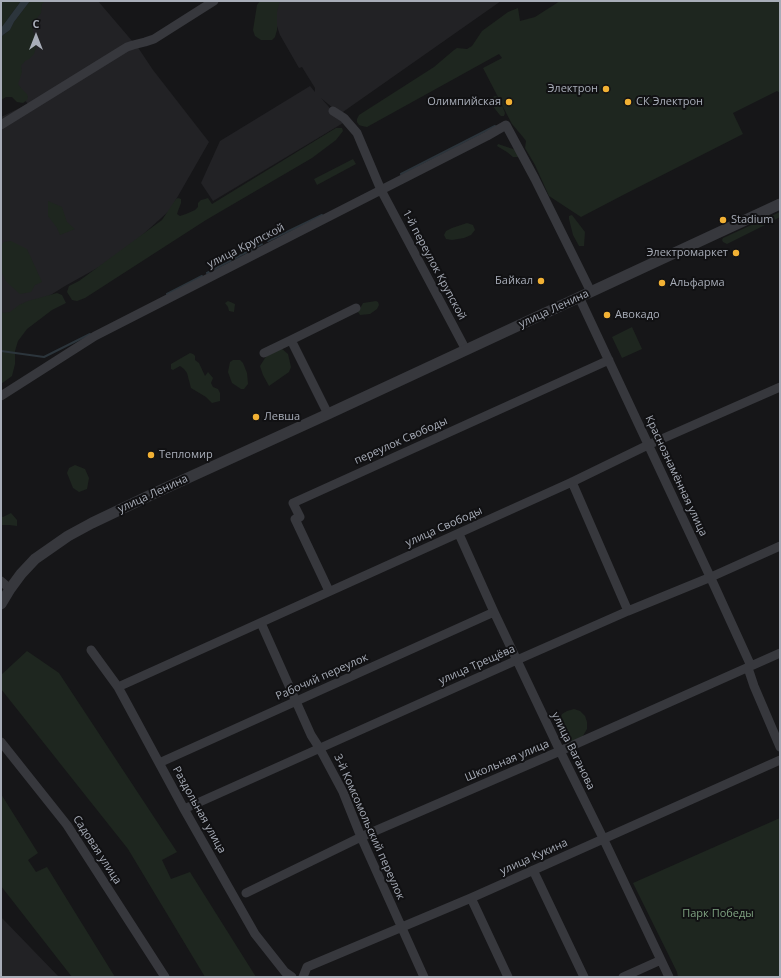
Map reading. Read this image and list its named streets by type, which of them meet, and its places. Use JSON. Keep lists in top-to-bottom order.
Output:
{
  "streets": {
    "street": [
      "улица Крупской",
      "1-й переулок Крупской",
      "улица Ленина",
      "переулок Свободы",
      "Краснознамённая улица",
      "улица Свободы",
      "улица Трещёва",
      "Рабочий переулок",
      "улица Ваганова",
      "Школьная улица",
      "Раздольная улица",
      "3-й Комсомольский переулок",
      "Садовая улица",
      "улица Кукина"
    ]
  },
  "crossings": [
    ["улица Крупской", "1-й переулок Крупской"],
    ["улица Крупской", "улица Ленина"],
    ["1-й переулок Крупской", "улица Ленина"],
    ["улица Ленина", "Краснознамённая улица"],
    ["переулок Свободы", "Краснознамённая улица"],
    ["переулок Свободы", "улица Свободы"],
    ["Краснознамённая улица", "улица Свободы"],
    ["Краснознамённая улица", "улица Трещёва"],
    ["Краснознамённая улица", "Школьная улица"],
    ["улица Свободы", "улица Ваганова"],
    ["улица Свободы", "Раздольная улица"],
    ["улица Свободы", "3-й Комсомольский переулок"],
    ["улица Трещёва", "улица Ваганова"],
    ["улица Трещёва", "Раздольная улица"],
    ["улица Трещёва", "3-й Комсомольский переулок"],
    ["Рабочий переулок", "улица Ваганова"],
    ["Рабочий переулок", "Раздольная улица"],
    ["Рабочий переулок", "3-й Комсомольский переулок"],
    ["улица Ваганова", "Школьная улица"],
    ["улица Ваганова", "улица Кукина"],
    ["Школьная улица", "3-й Комсомольский переулок"],
    ["3-й Комсомольский переулок", "улица Кукина"]
  ],
  "parks": ["Парк Победы"],
  "places": [
    "Электрон",
    "Олимпийская",
    "СК Электрон",
    "Stadium",
    "Электромаркет",
    "Байкал",
    "Альфарма",
    "Авокадо",
    "Левша",
    "Тепломир"
  ],
  "north": "top"
}
